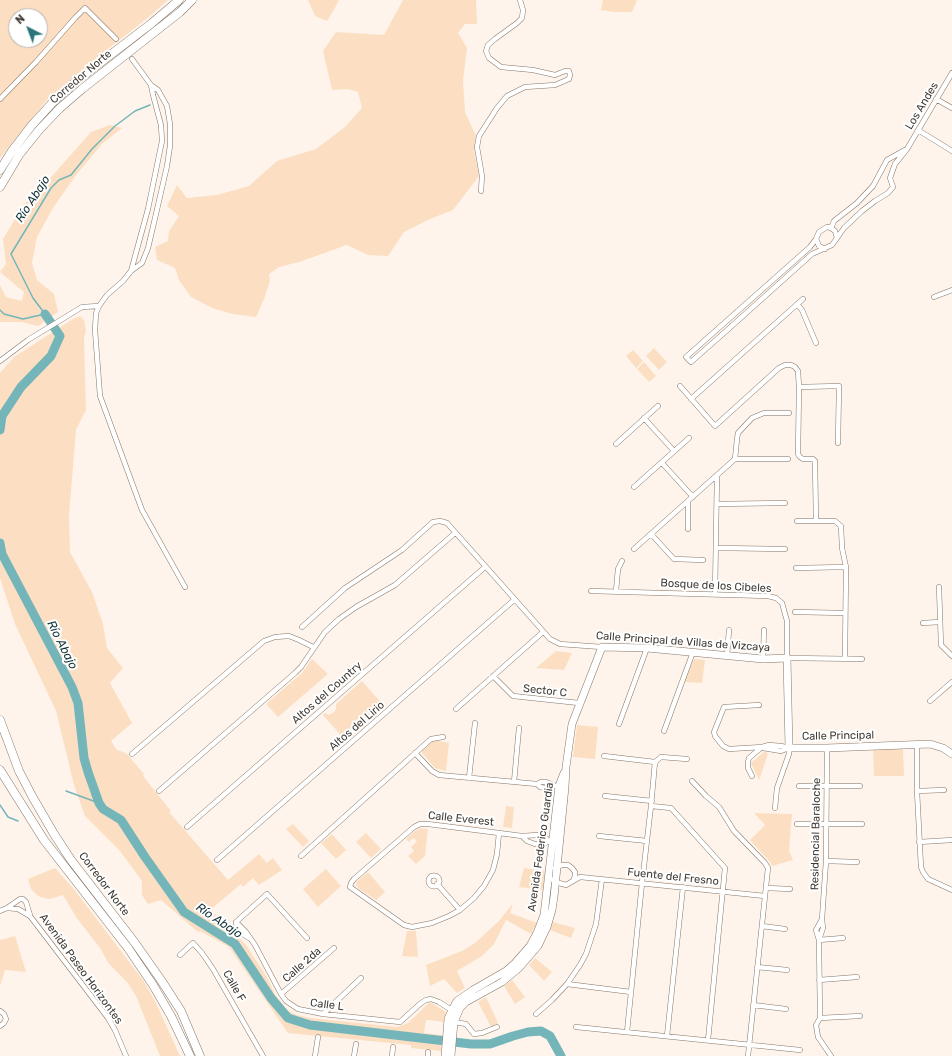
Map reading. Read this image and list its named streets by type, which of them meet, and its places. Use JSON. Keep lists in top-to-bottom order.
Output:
{
  "streets": {
    "highway": ["Corredor Norte"],
    "street": [
      "Los Andes",
      "Bosque de los Cibeles",
      "Calle Principal de Villas de Vizcaya",
      "Sector C",
      "Altos del Country",
      "Altos del Lirio",
      "Calle Principal",
      "Calle Everest",
      "Residencial Baraloche",
      "Avenida Federico Guardia",
      "Fuente del Fresno",
      "Calle 2da",
      "Avenida Paseo Horizontes",
      "Calle F",
      "Calle L"
    ]
  },
  "crossings": [
    ["Bosque de los Cibeles", "Calle Principal de Villas de Vizcaya"],
    ["Bosque de los Cibeles", "Calle Principal"],
    ["Calle Principal de Villas de Vizcaya", "Altos del Country"],
    ["Calle Principal de Villas de Vizcaya", "Altos del Lirio"],
    ["Calle Principal de Villas de Vizcaya", "Calle Principal"],
    ["Calle Principal de Villas de Vizcaya", "Avenida Federico Guardia"],
    ["Sector C", "Avenida Federico Guardia"],
    ["Calle Principal", "Residencial Baraloche"],
    ["Calle Everest", "Avenida Federico Guardia"],
    ["Avenida Federico Guardia", "Calle L"],
    ["Calle 2da", "Calle L"]
  ],
  "water": ["Río Abajo"],
  "north": "top left"
}
